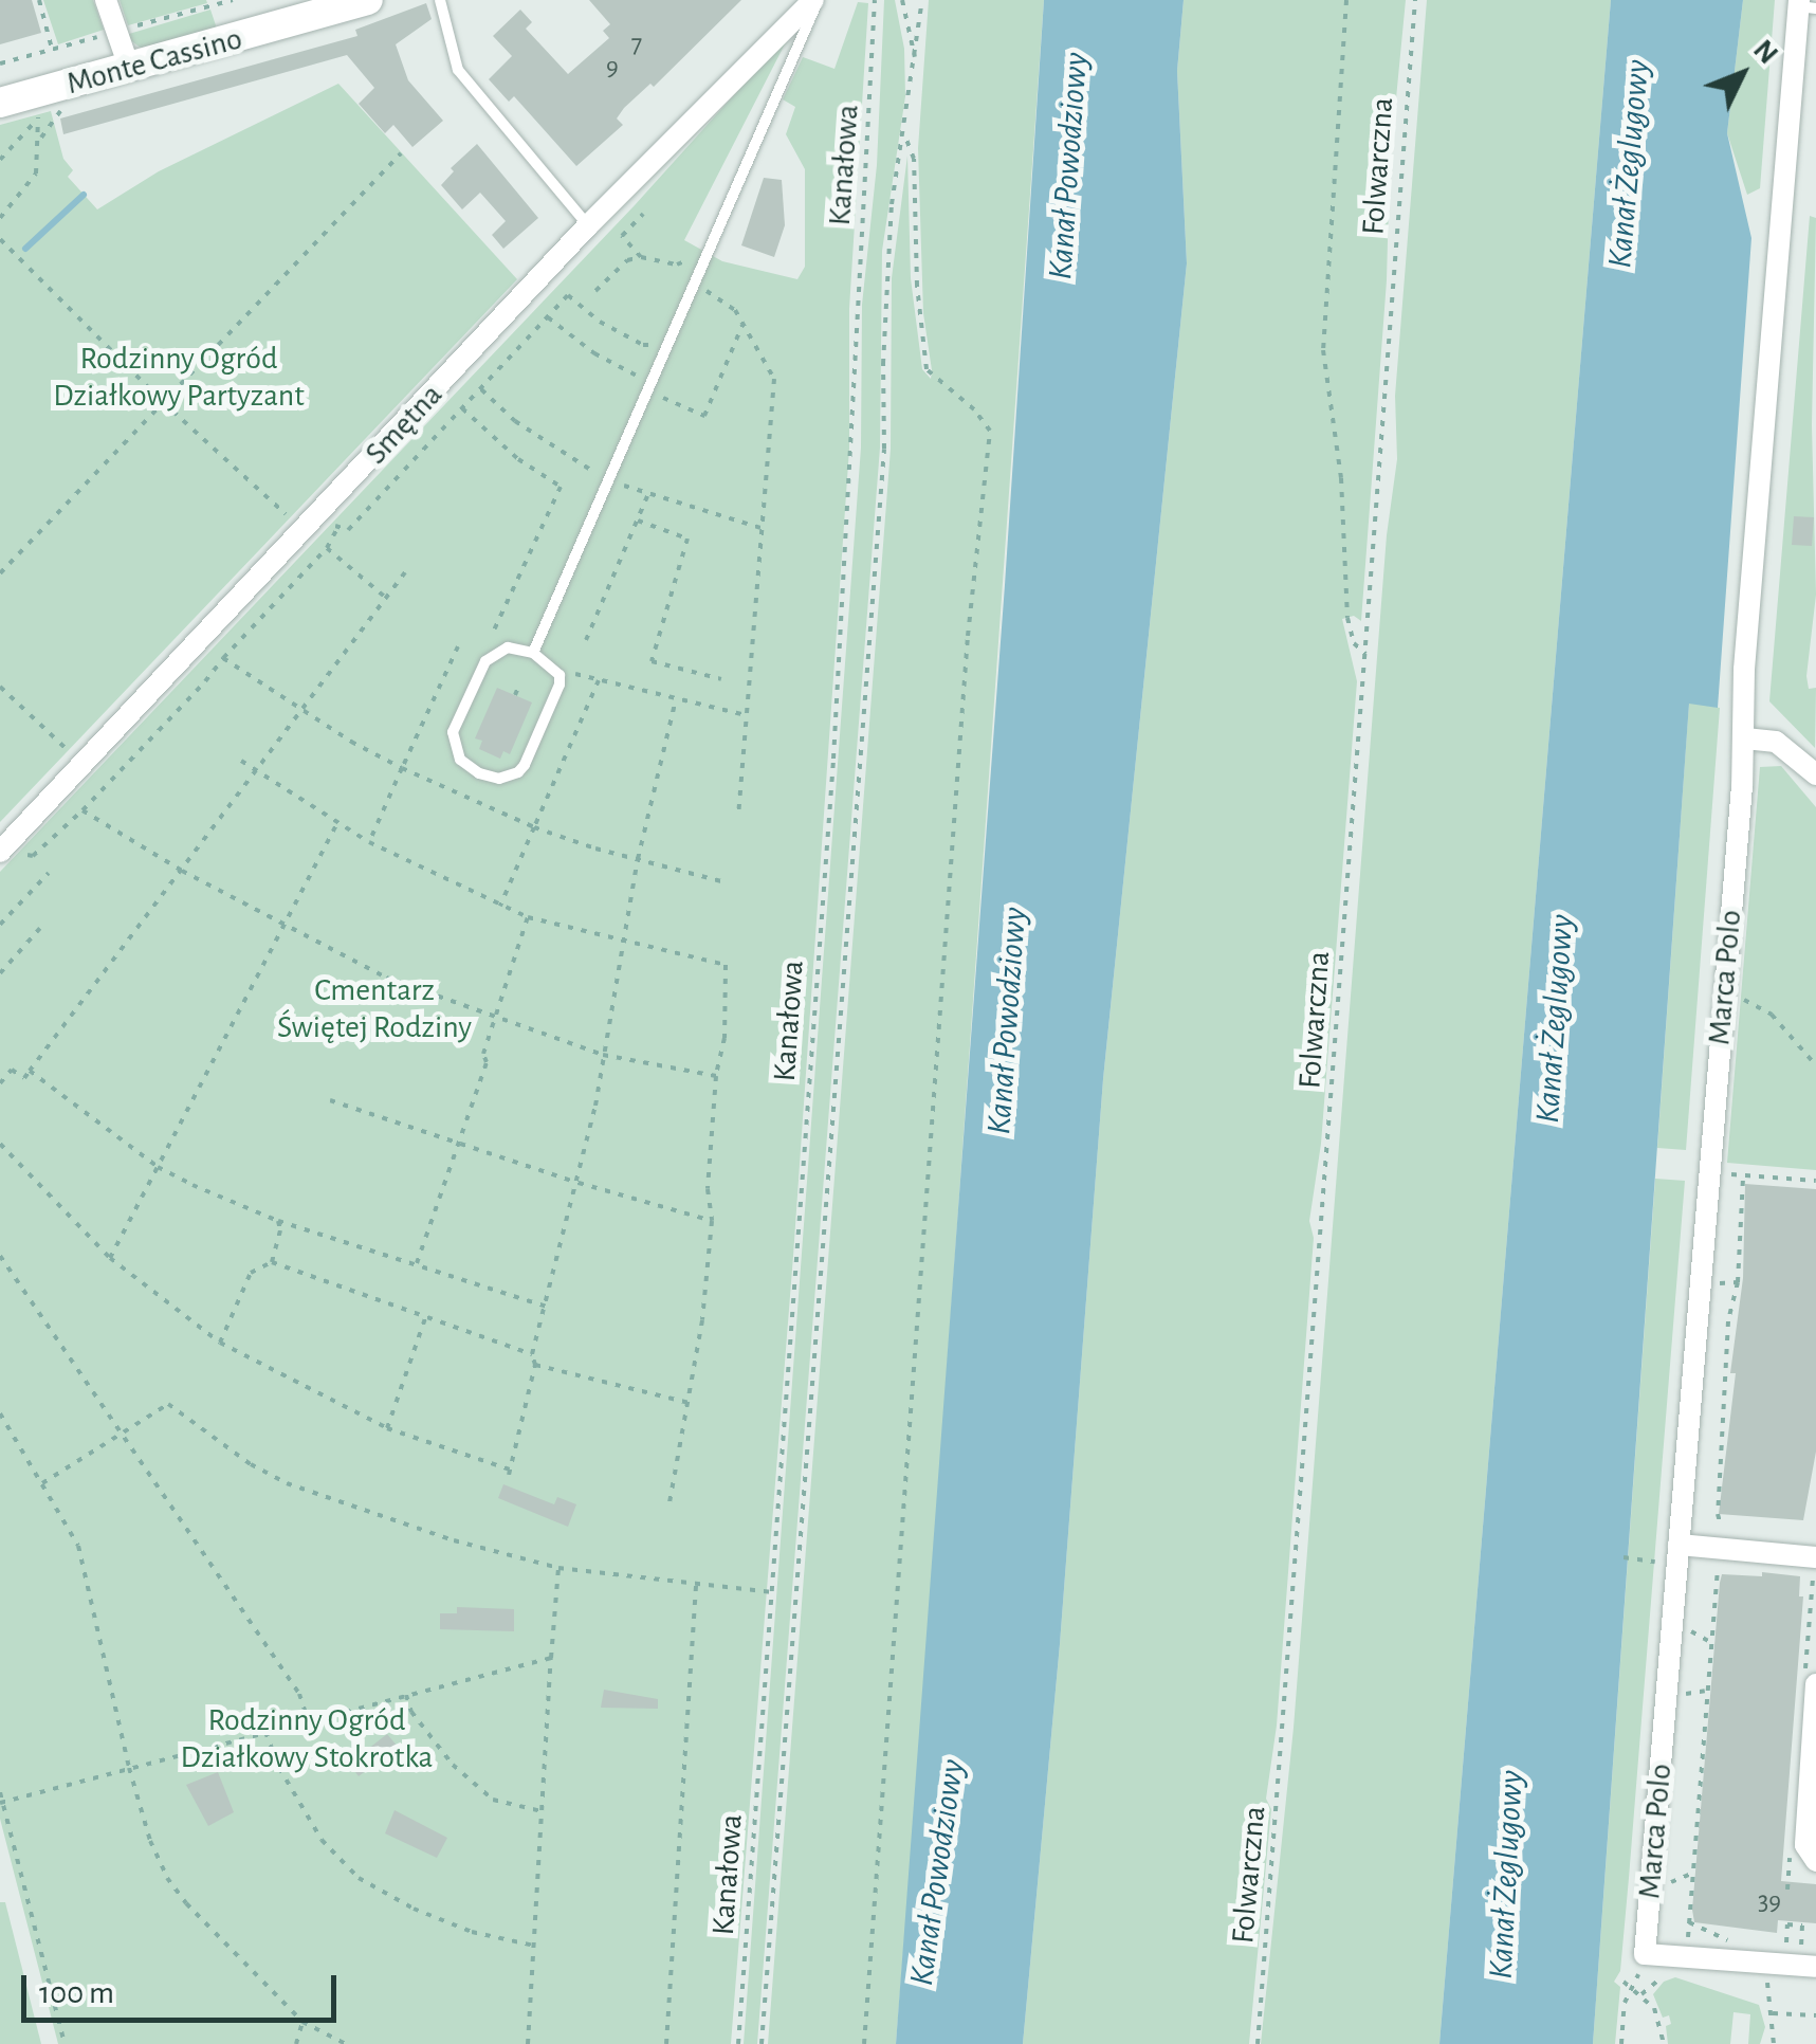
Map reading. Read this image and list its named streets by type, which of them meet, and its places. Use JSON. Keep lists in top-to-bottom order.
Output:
{
  "streets": {
    "street": ["Monte Cassino", "Smętna", "Marca Polo"],
    "path": ["Kanałowa", "Folwarczna"]
  },
  "water": ["Kanał Żeglugowy", "Kanał Powodziowy"],
  "parks": ["Rodzinny Ogród Działkowy Partyzant", "Cmentarz Świętej Rodziny", "Rodzinny Ogród Działkowy Stokrotka"],
  "house_numbers": ["7", "9", "39"],
  "scale_bar": "100 m",
  "north": "top right"
}
